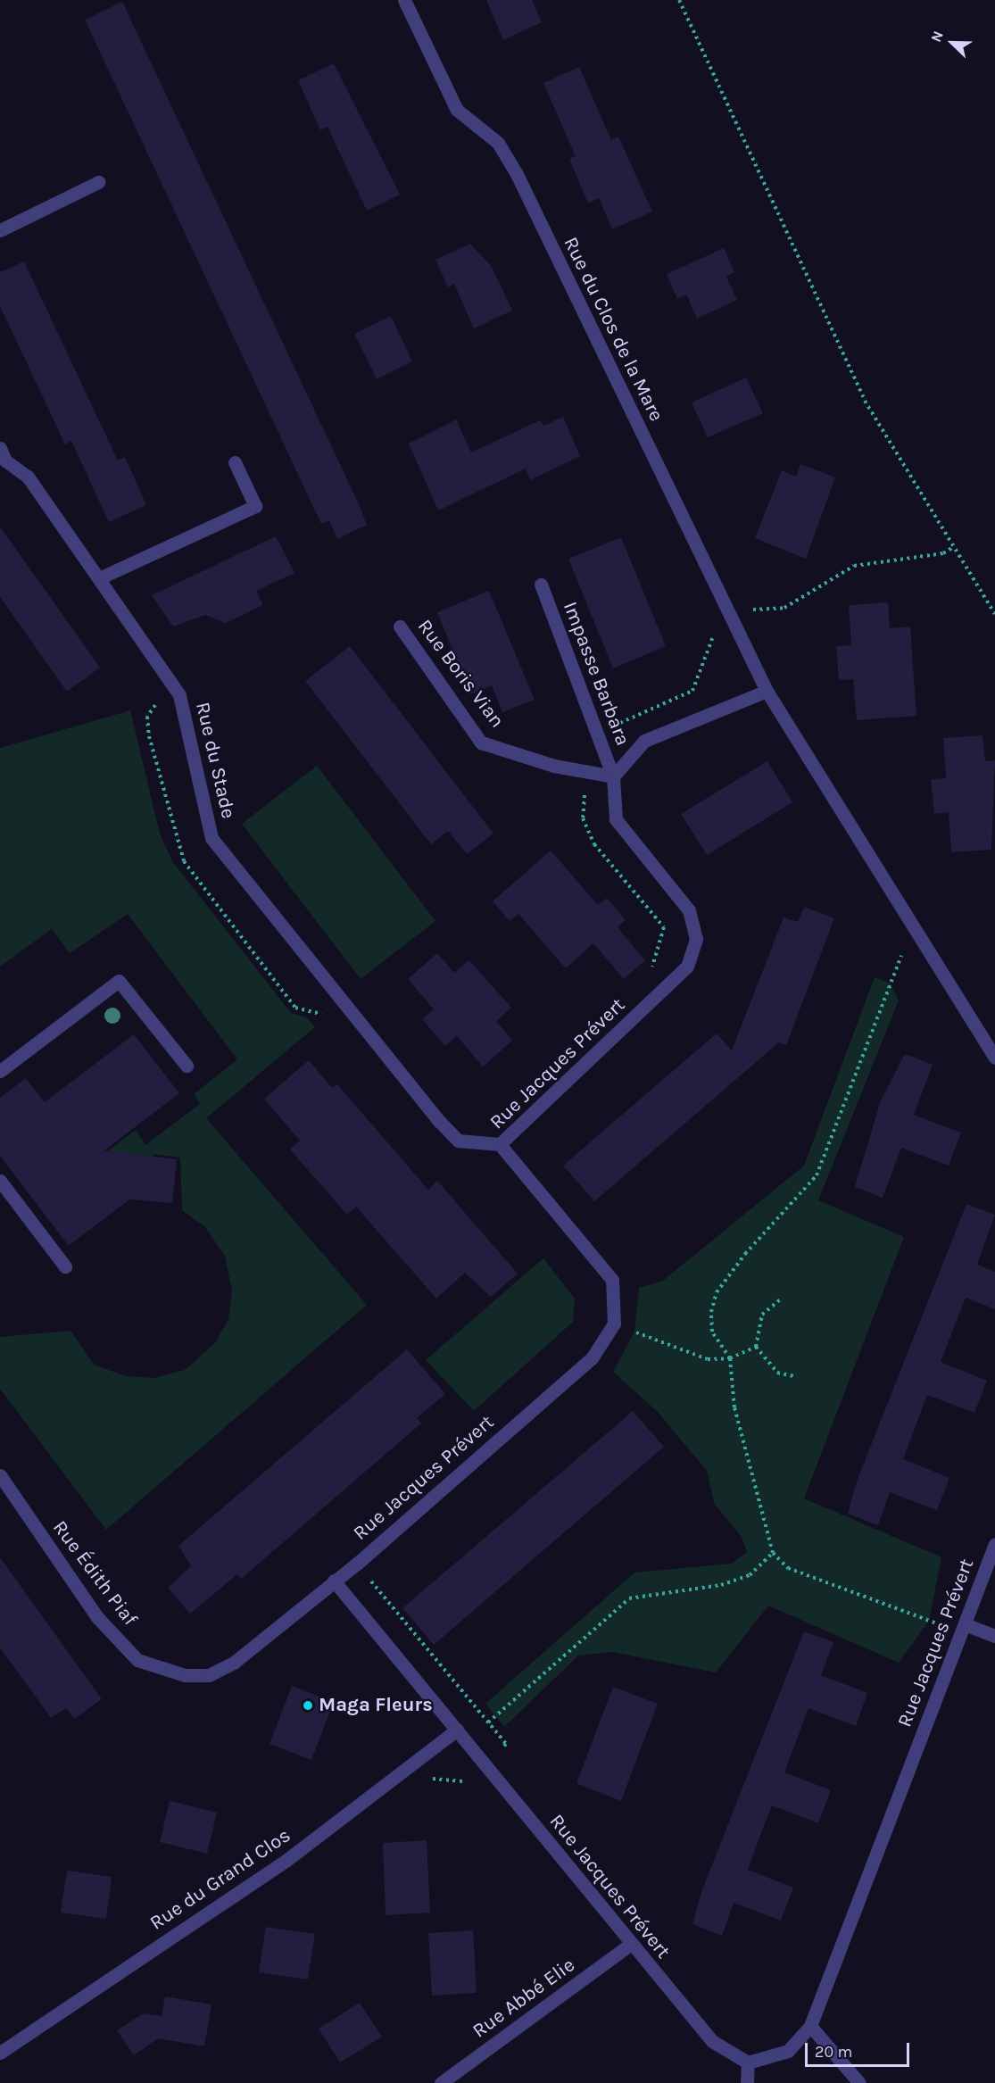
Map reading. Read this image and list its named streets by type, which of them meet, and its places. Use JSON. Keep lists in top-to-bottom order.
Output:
{
  "streets": {
    "street": [
      "Rue du Clos de la Mare",
      "Rue Boris Vian",
      "Impasse Barbara",
      "Rue du Stade",
      "Rue Jacques Prévert",
      "Rue Édith Piaf",
      "Rue du Grand Clos",
      "Rue Abbé Elie"
    ]
  },
  "crossings": [
    ["Rue Boris Vian", "Impasse Barbara"],
    ["Rue Boris Vian", "Rue Jacques Prévert"],
    ["Impasse Barbara", "Rue Jacques Prévert"],
    ["Rue du Stade", "Rue Jacques Prévert"],
    ["Rue Jacques Prévert", "Rue Édith Piaf"],
    ["Rue Jacques Prévert", "Rue du Grand Clos"],
    ["Rue Jacques Prévert", "Rue Abbé Elie"]
  ],
  "places": ["Maga Fleurs"],
  "scale_bar": "20 m",
  "north": "top left"
}
